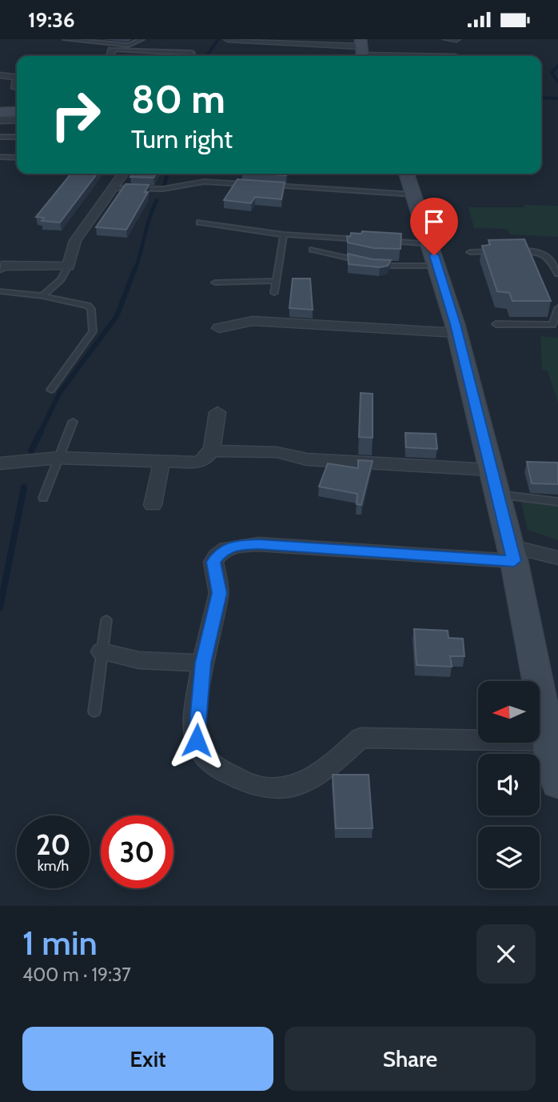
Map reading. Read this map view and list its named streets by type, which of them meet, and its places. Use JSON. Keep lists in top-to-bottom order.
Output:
{
  "north": "left",
  "page": {
    "status": "19:36",
    "turn": ["80 m", "Turn right"],
    "speed": "20 km/h",
    "limit": "30",
    "heading": ["1 min", "400 m · 19:37"],
    "buttons": ["Exit", "Share"]
  }
}
